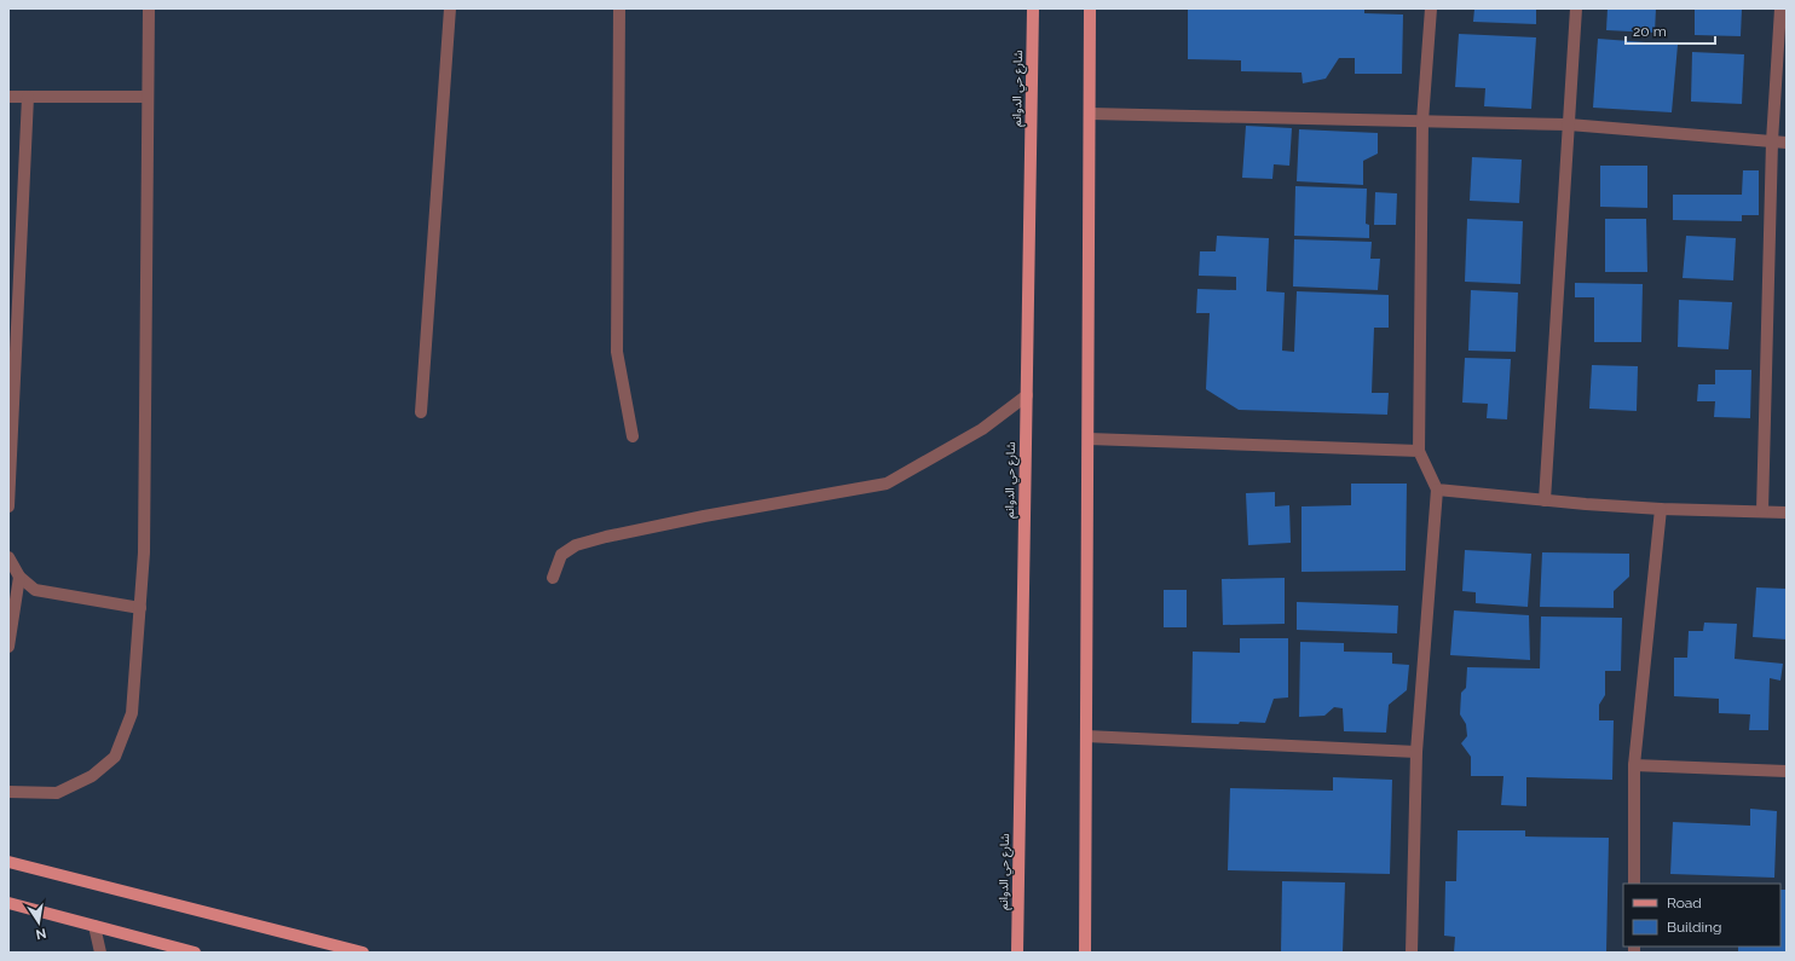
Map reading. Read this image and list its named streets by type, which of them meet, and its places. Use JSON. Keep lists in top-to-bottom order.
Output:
{
  "streets": {
    "main road": ["شارع حي الدوانم"]
  },
  "legend": ["Road", "Building"],
  "scale_bar": "20 m",
  "north": "bottom"
}
